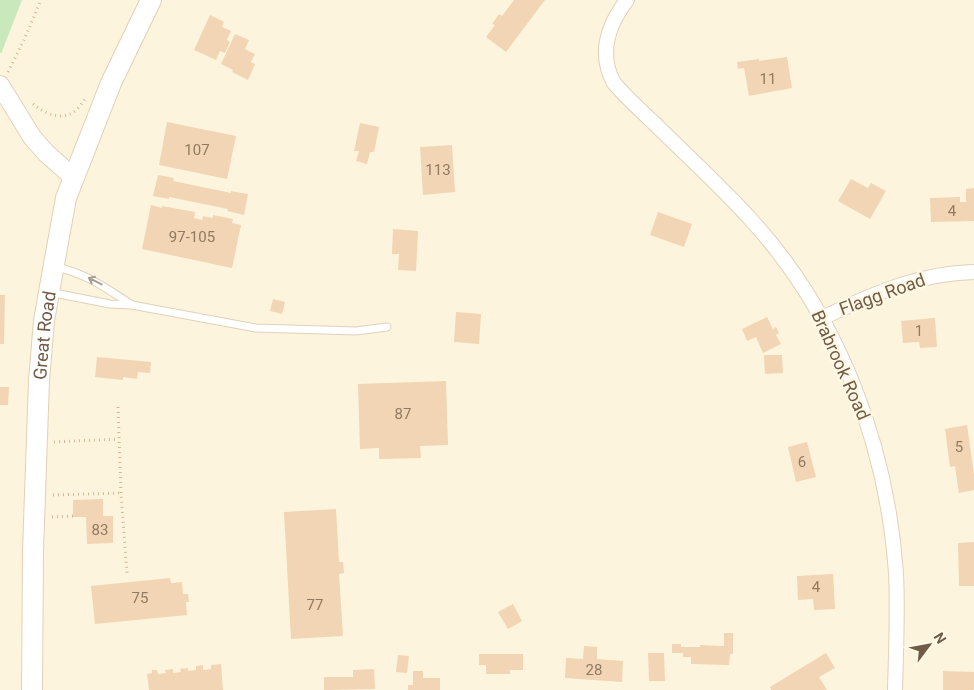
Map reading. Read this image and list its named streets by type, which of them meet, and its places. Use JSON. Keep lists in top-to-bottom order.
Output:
{
  "streets": {
    "main road": ["Great Road"],
    "street": ["Flagg Road", "Brabrook Road"]
  },
  "crossings": [
    ["Flagg Road", "Brabrook Road"]
  ],
  "house_numbers": [
    "11",
    "107",
    "113",
    "4",
    "97-105",
    "1",
    "87",
    "5",
    "6",
    "83",
    "4",
    "75",
    "77",
    "28"
  ],
  "north": "top right"
}
